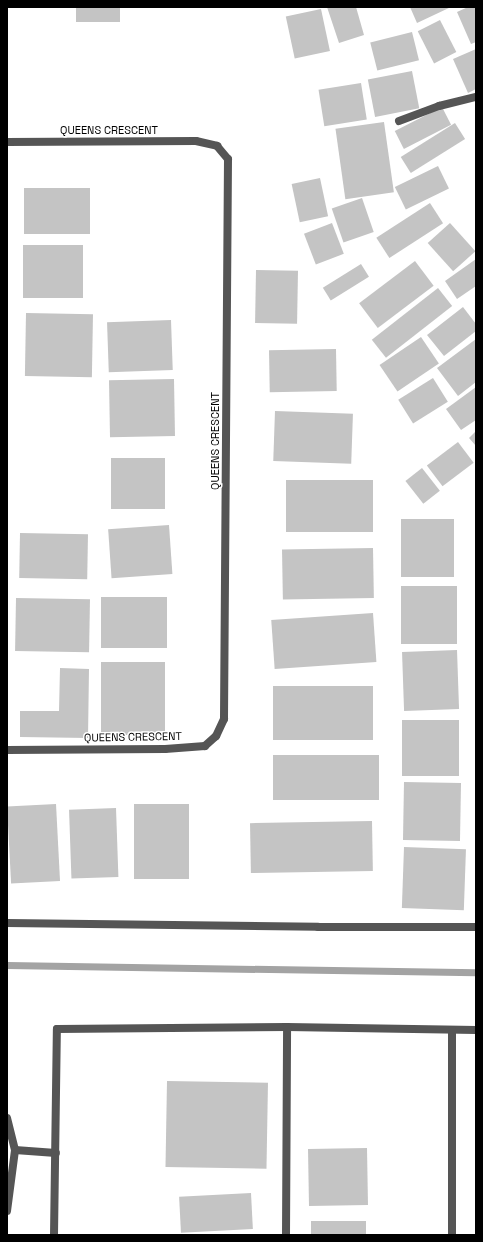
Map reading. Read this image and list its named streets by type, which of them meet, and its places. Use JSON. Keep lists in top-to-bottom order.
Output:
{
  "streets": {
    "street": ["QUEENS CRESCENT"]
  }
}
